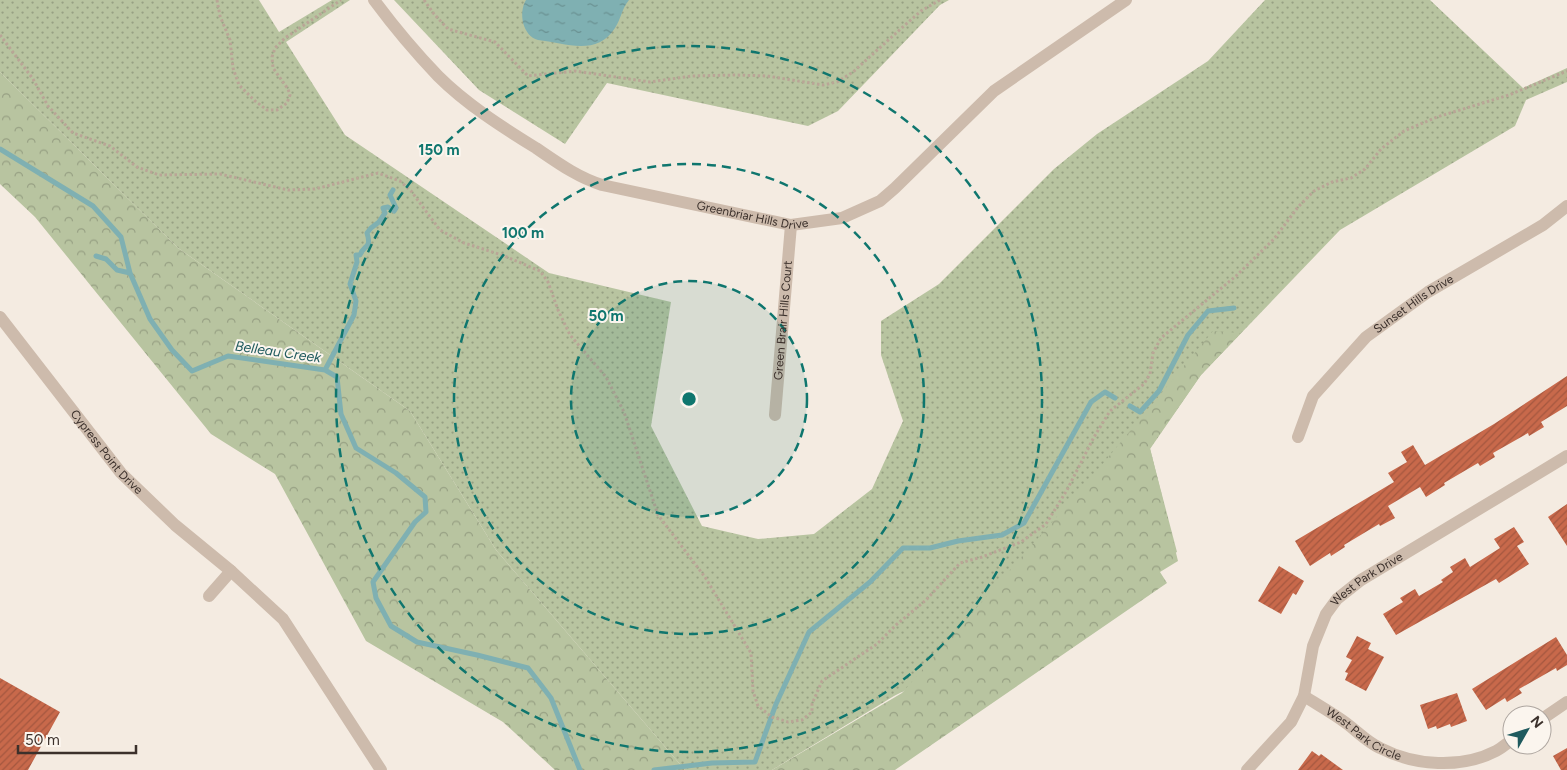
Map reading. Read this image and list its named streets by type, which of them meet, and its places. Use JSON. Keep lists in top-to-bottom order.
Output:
{
  "streets": {
    "street": [
      "Greenbriar Hills Drive",
      "Sunset Hills Drive",
      "Green Brair Hills Court",
      "Cypress Point Drive",
      "West Park Drive",
      "West Park Circle"
    ]
  },
  "crossings": [
    ["Greenbriar Hills Drive", "Green Brair Hills Court"],
    ["West Park Drive", "West Park Circle"]
  ],
  "water": ["Belleau Creek"],
  "scale_bar": "50 m",
  "north": "top right",
  "rings": ["150 m", "100 m", "50 m"]
}
